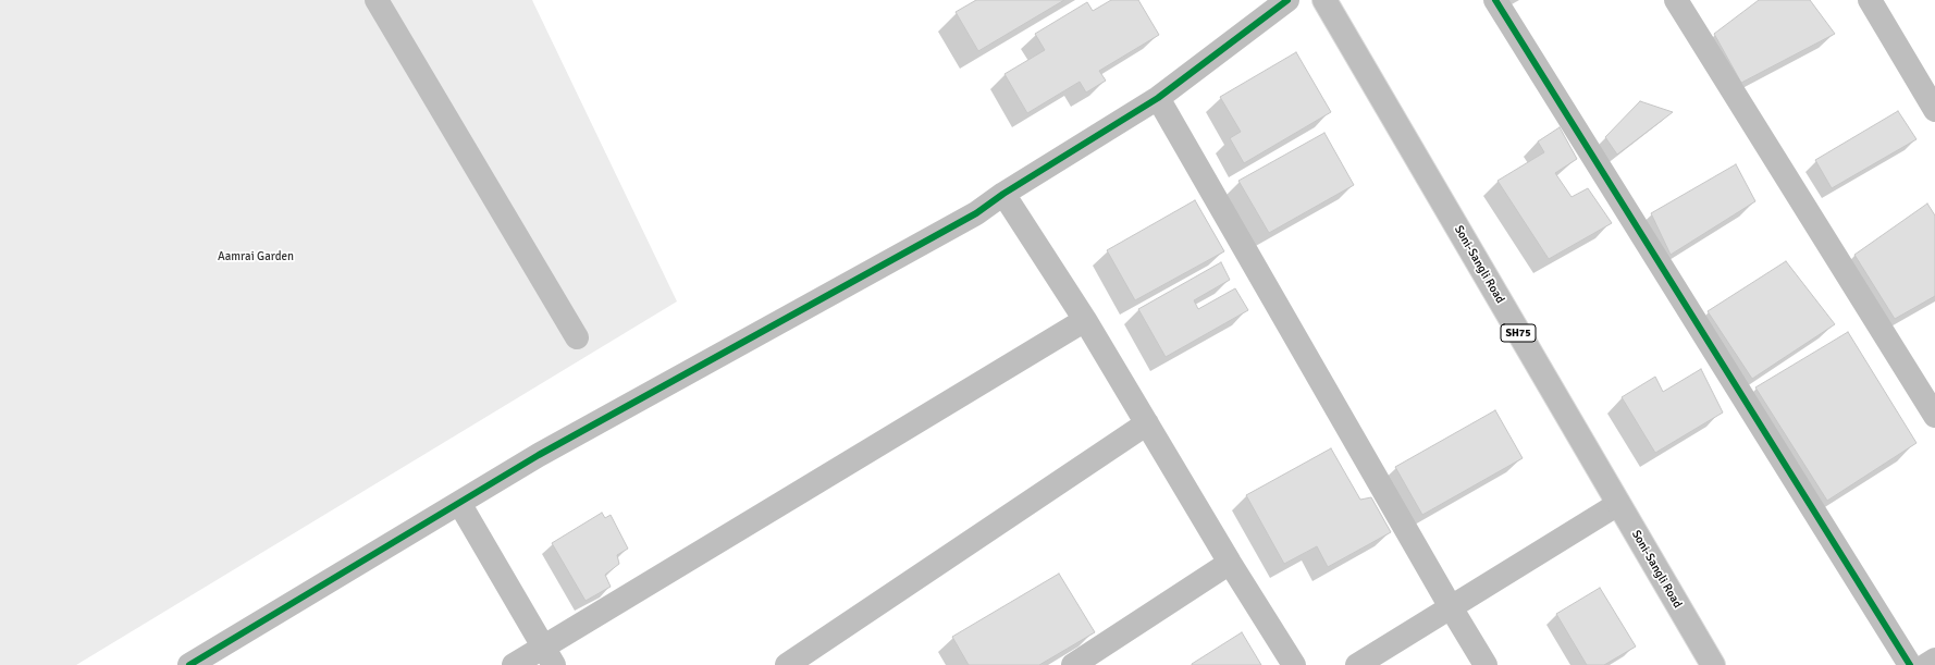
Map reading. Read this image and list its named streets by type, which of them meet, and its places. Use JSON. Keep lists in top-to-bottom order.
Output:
{
  "streets": {
    "street": ["Soni-Sangli Road", "SH75"]
  },
  "parks": ["Aamrai Garden"]
}
